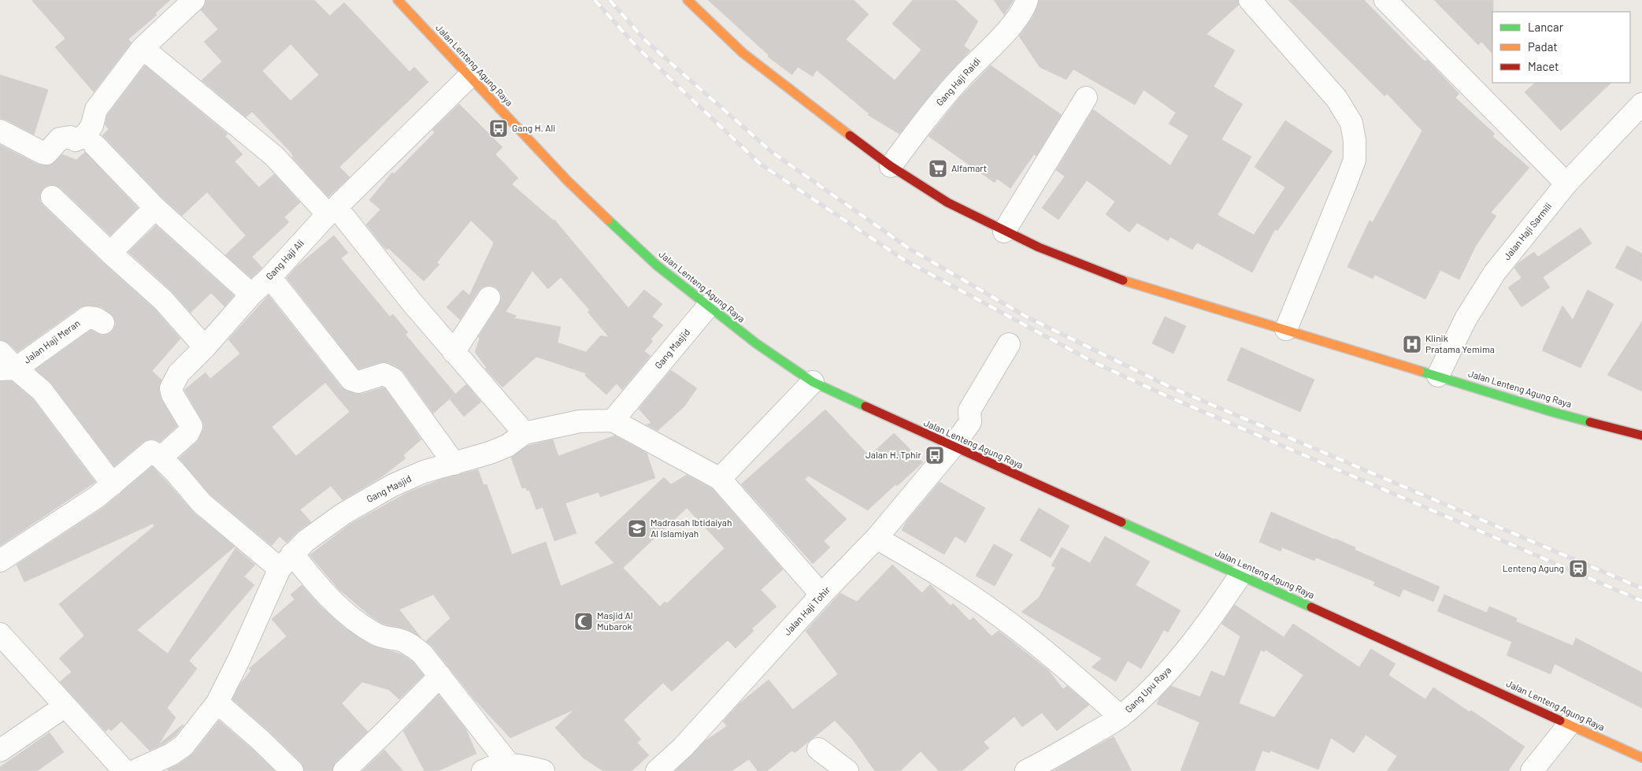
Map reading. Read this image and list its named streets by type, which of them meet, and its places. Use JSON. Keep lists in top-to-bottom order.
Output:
{
  "streets": {
    "main road": ["Jalan Lenteng Agung Raya"],
    "street": [
      "Gang Haji Raidi",
      "Jalan Haji Sarmili",
      "Gang Haji Ali",
      "Jalan Haji Meran",
      "Gang Masjid",
      "Jalan Haji Tohir",
      "Gang Upu Raya"
    ]
  },
  "crossings": [
    ["Jalan Lenteng Agung Raya", "Gang Haji Raidi"],
    ["Jalan Lenteng Agung Raya", "Jalan Haji Sarmili"],
    ["Jalan Lenteng Agung Raya", "Gang Haji Ali"],
    ["Jalan Lenteng Agung Raya", "Gang Masjid"],
    ["Jalan Lenteng Agung Raya", "Jalan Haji Tohir"],
    ["Jalan Lenteng Agung Raya", "Gang Upu Raya"]
  ],
  "places": {
    "bus stop": ["Gang H. Ali", "Jalan H. Tphir"],
    "supermarket": ["Alfamart"],
    "hospital": ["Klinik Pratama Yemima"],
    "school or university": ["Madrasah Ibtidaiyah Al Islamiyah"],
    "station": ["Lenteng Agung"],
    "mosque": ["Masjid Al Mubarok"]
  },
  "legend": ["Lancar", "Padat", "Macet"]
}
